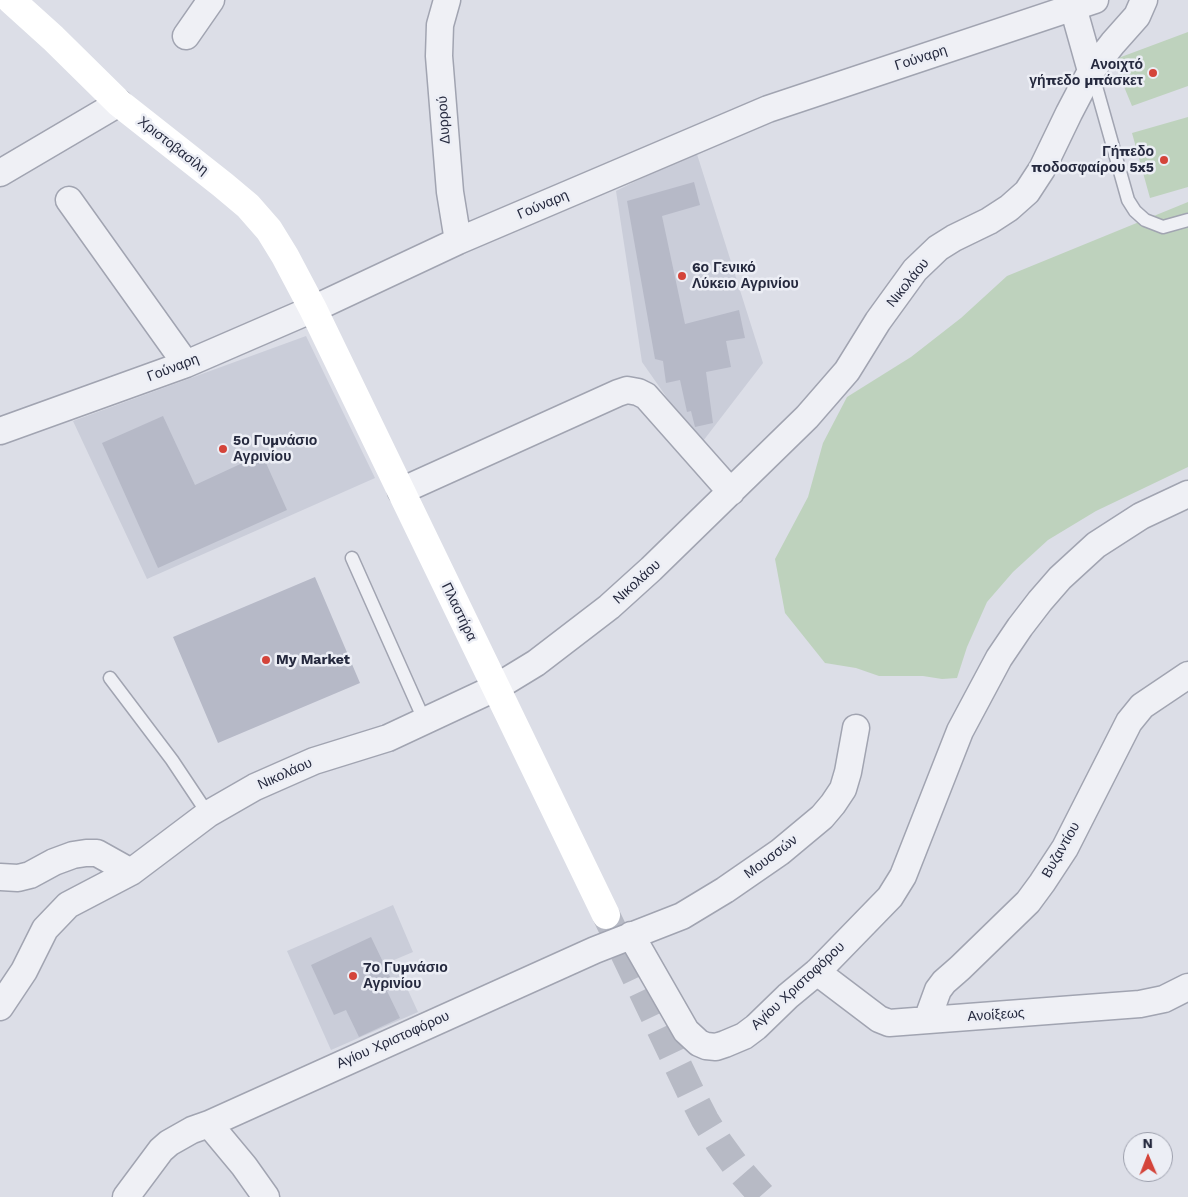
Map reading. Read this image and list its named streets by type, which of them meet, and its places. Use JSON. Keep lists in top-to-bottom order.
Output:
{
  "streets": {
    "main road": ["Χριστοβασίλη", "Πλαστήρα"],
    "street": [
      "Γούναρη",
      "Δυρρού",
      "Νικολάου",
      "Βυζαντίου",
      "Μουσσών",
      "Αγίου Χριστοφόρου",
      "Ανοίξεως"
    ]
  },
  "crossings": [
    ["Γούναρη", "Δυρρού"],
    ["Γούναρη", "Χριστοβασίλη"],
    ["Γούναρη", "Πλαστήρα"],
    ["Χριστοβασίλη", "Πλαστήρα"],
    ["Νικολάου", "Πλαστήρα"],
    ["Βυζαντίου", "Ανοίξεως"],
    ["Μουσσών", "Αγίου Χριστοφόρου"],
    ["Αγίου Χριστοφόρου", "Ανοίξεως"]
  ],
  "places": [
    "Ανοιχτό γήπεδο μπάσκετ",
    "Γήπεδο ποδοσφαίρου 5x5",
    "6ο Γενικό Λύκειο Αγρινίου",
    "5ο Γυμνάσιο Αγρινίου",
    "My Market",
    "7ο Γυμνάσιο Αγρινίου"
  ],
  "north": "top"
}
